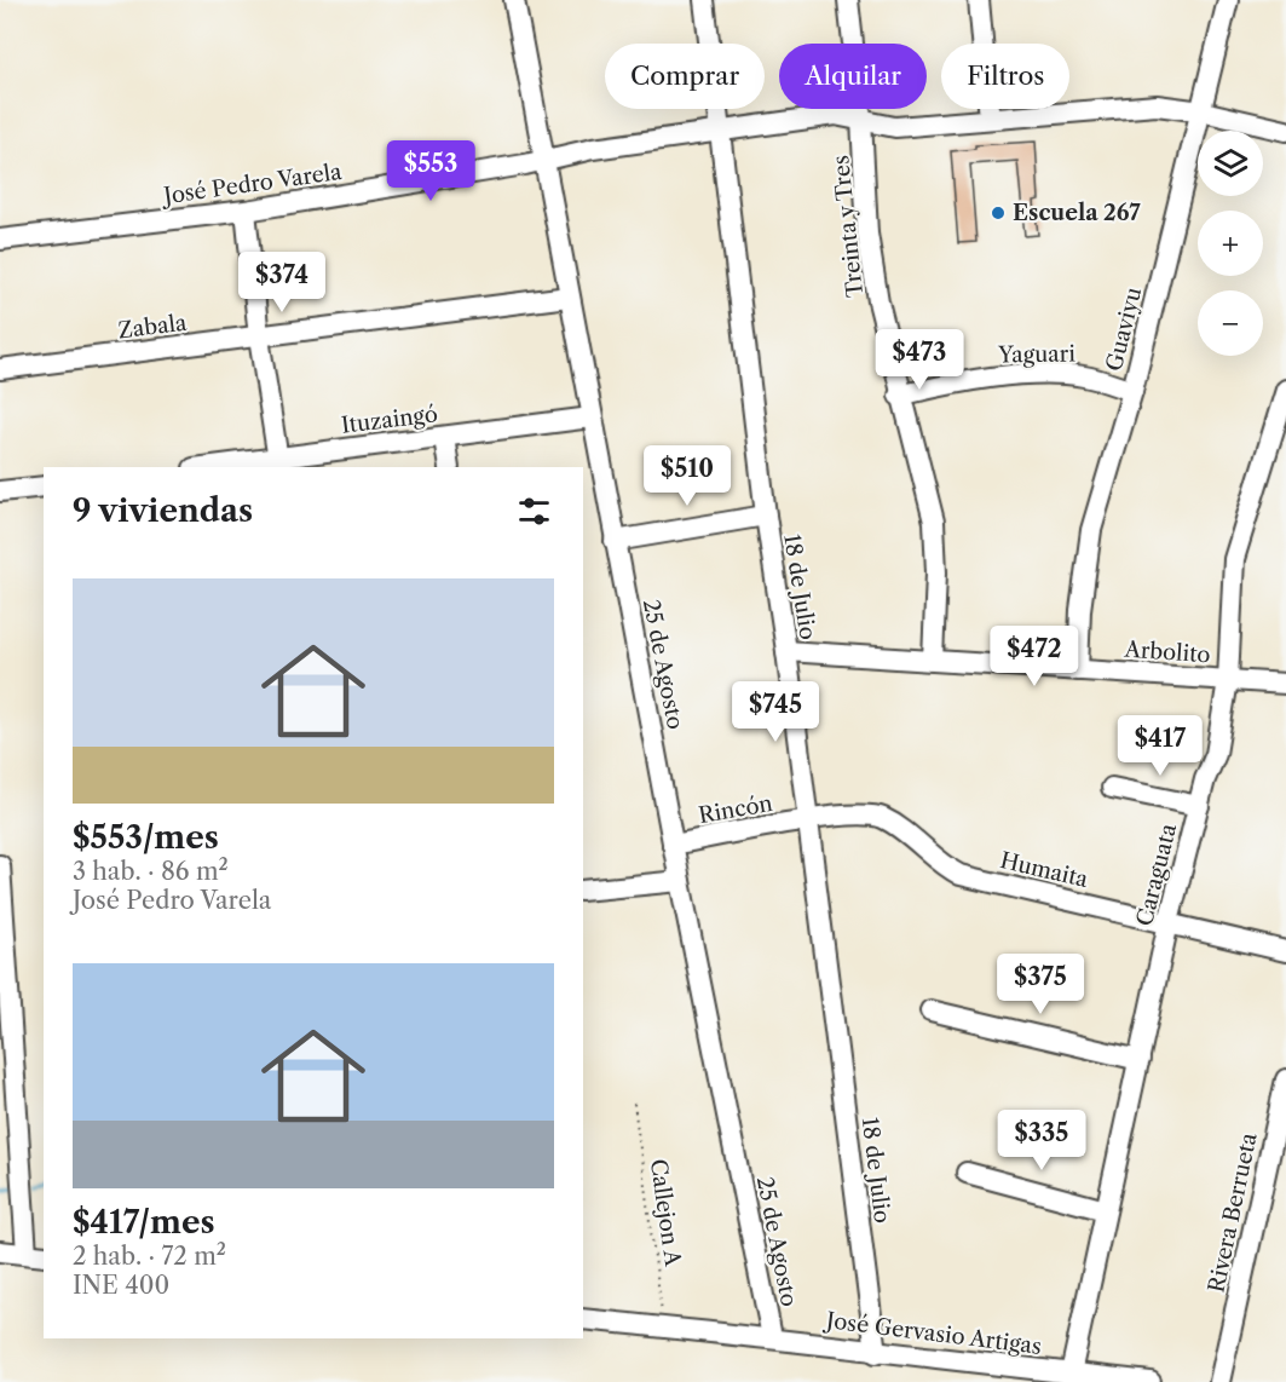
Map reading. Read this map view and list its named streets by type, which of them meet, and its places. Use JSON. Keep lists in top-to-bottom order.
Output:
{
  "streets": {
    "street": [
      "José Pedro Varela",
      "Treinta y Tres",
      "Zabala",
      "Guaviyu",
      "Yaguari",
      "Ituzaingó",
      "18 de Julio",
      "Arbolito",
      "25 de Agosto",
      "Rincón",
      "Humaita",
      "Caraguata",
      "Rivera Berrueta",
      "José Gervasio Artigas"
    ],
    "path": ["Callejon A"]
  },
  "crossings": [
    ["José Pedro Varela", "Treinta y Tres"],
    ["José Pedro Varela", "Guaviyu"],
    ["José Pedro Varela", "18 de Julio"],
    ["José Pedro Varela", "25 de Agosto"],
    ["Treinta y Tres", "Yaguari"],
    ["Treinta y Tres", "Arbolito"],
    ["Zabala", "25 de Agosto"],
    ["Guaviyu", "Yaguari"],
    ["Guaviyu", "Arbolito"],
    ["Ituzaingó", "25 de Agosto"],
    ["18 de Julio", "Arbolito"],
    ["18 de Julio", "Rincón"],
    ["18 de Julio", "Humaita"],
    ["18 de Julio", "José Gervasio Artigas"],
    ["Arbolito", "Caraguata"],
    ["25 de Agosto", "Rincón"],
    ["25 de Agosto", "José Gervasio Artigas"],
    ["Rincón", "Humaita"],
    ["Humaita", "Caraguata"],
    ["Caraguata", "José Gervasio Artigas"],
    ["Callejon A", "José Gervasio Artigas"]
  ],
  "places": ["Escuela 267"],
  "page": {
    "chip": ["Comprar", "Alquilar", "Filtros"],
    "map_buttons": ["+", "−"],
    "price": [
      "$553",
      "$374",
      "$473",
      "$510",
      "$472",
      "$745",
      "$417",
      "$375",
      "$335"
    ],
    "heading": "9 viviendas",
    "list": [
      {
        "name": "$553/mes",
        "note": "3 hab. · 86 m² · José Pedro Varela"
      },
      {
        "name": "$417/mes",
        "note": "2 hab. · 72 m² · INE 400"
      }
    ]
  }
}
